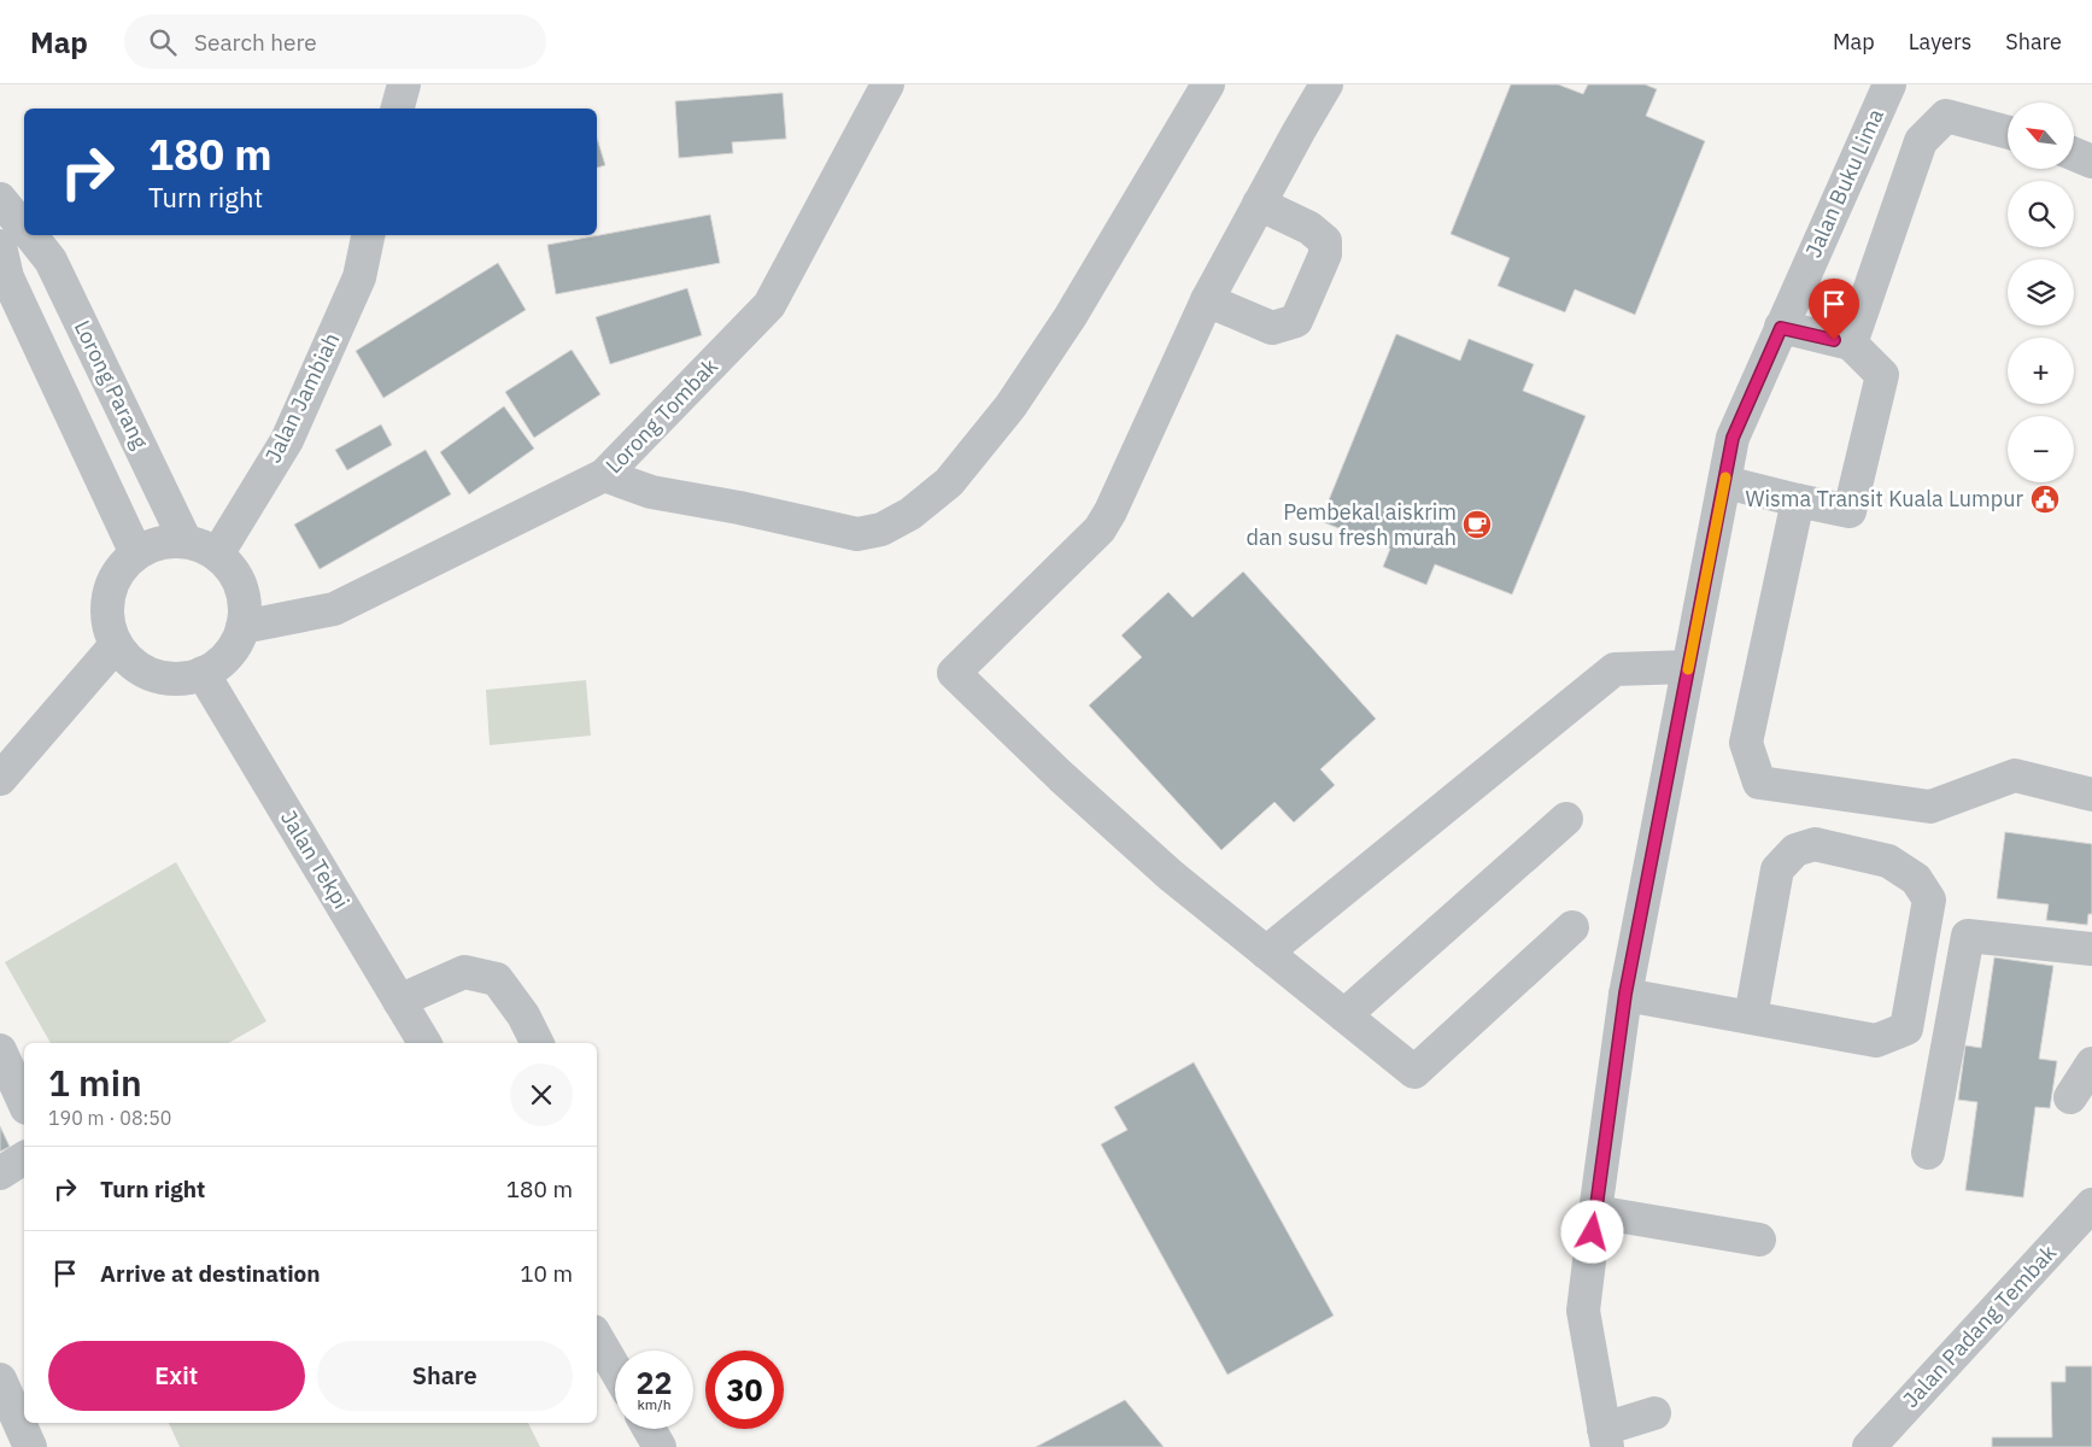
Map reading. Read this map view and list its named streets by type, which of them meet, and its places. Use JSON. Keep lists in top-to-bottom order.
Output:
{
  "streets": {
    "street": [
      "Jalan Buku Lima",
      "Lorong Parang",
      "Jalan Jambiah",
      "Lorong Tombak",
      "Jalan Tekpi",
      "Jalan Padang Tembak"
    ]
  },
  "crossings": [
    ["Lorong Parang", "Jalan Jambiah"],
    ["Lorong Parang", "Lorong Tombak"],
    ["Lorong Parang", "Jalan Tekpi"],
    ["Jalan Jambiah", "Lorong Tombak"],
    ["Jalan Jambiah", "Jalan Tekpi"],
    ["Lorong Tombak", "Jalan Tekpi"]
  ],
  "places": {
    "public building": ["Wisma Transit Kuala Lumpur"],
    "cafe": ["Pembekal aiskrim dan susu fresh murah"]
  },
  "north": "top left",
  "page": {
    "header": "Map",
    "search": "Search here",
    "nav": ["Map", "Layers", "Share"],
    "map_buttons": ["+", "−"],
    "turn": ["180 m", "Turn right"],
    "heading": ["1 min", "190 m · 08:50"],
    "list": [
      {
        "name": "Turn right",
        "value": "180 m"
      },
      {
        "name": "Arrive at destination",
        "value": "10 m"
      }
    ],
    "buttons": ["Exit", "Share"],
    "speed": "22 km/h",
    "limit": "30"
  }
}
